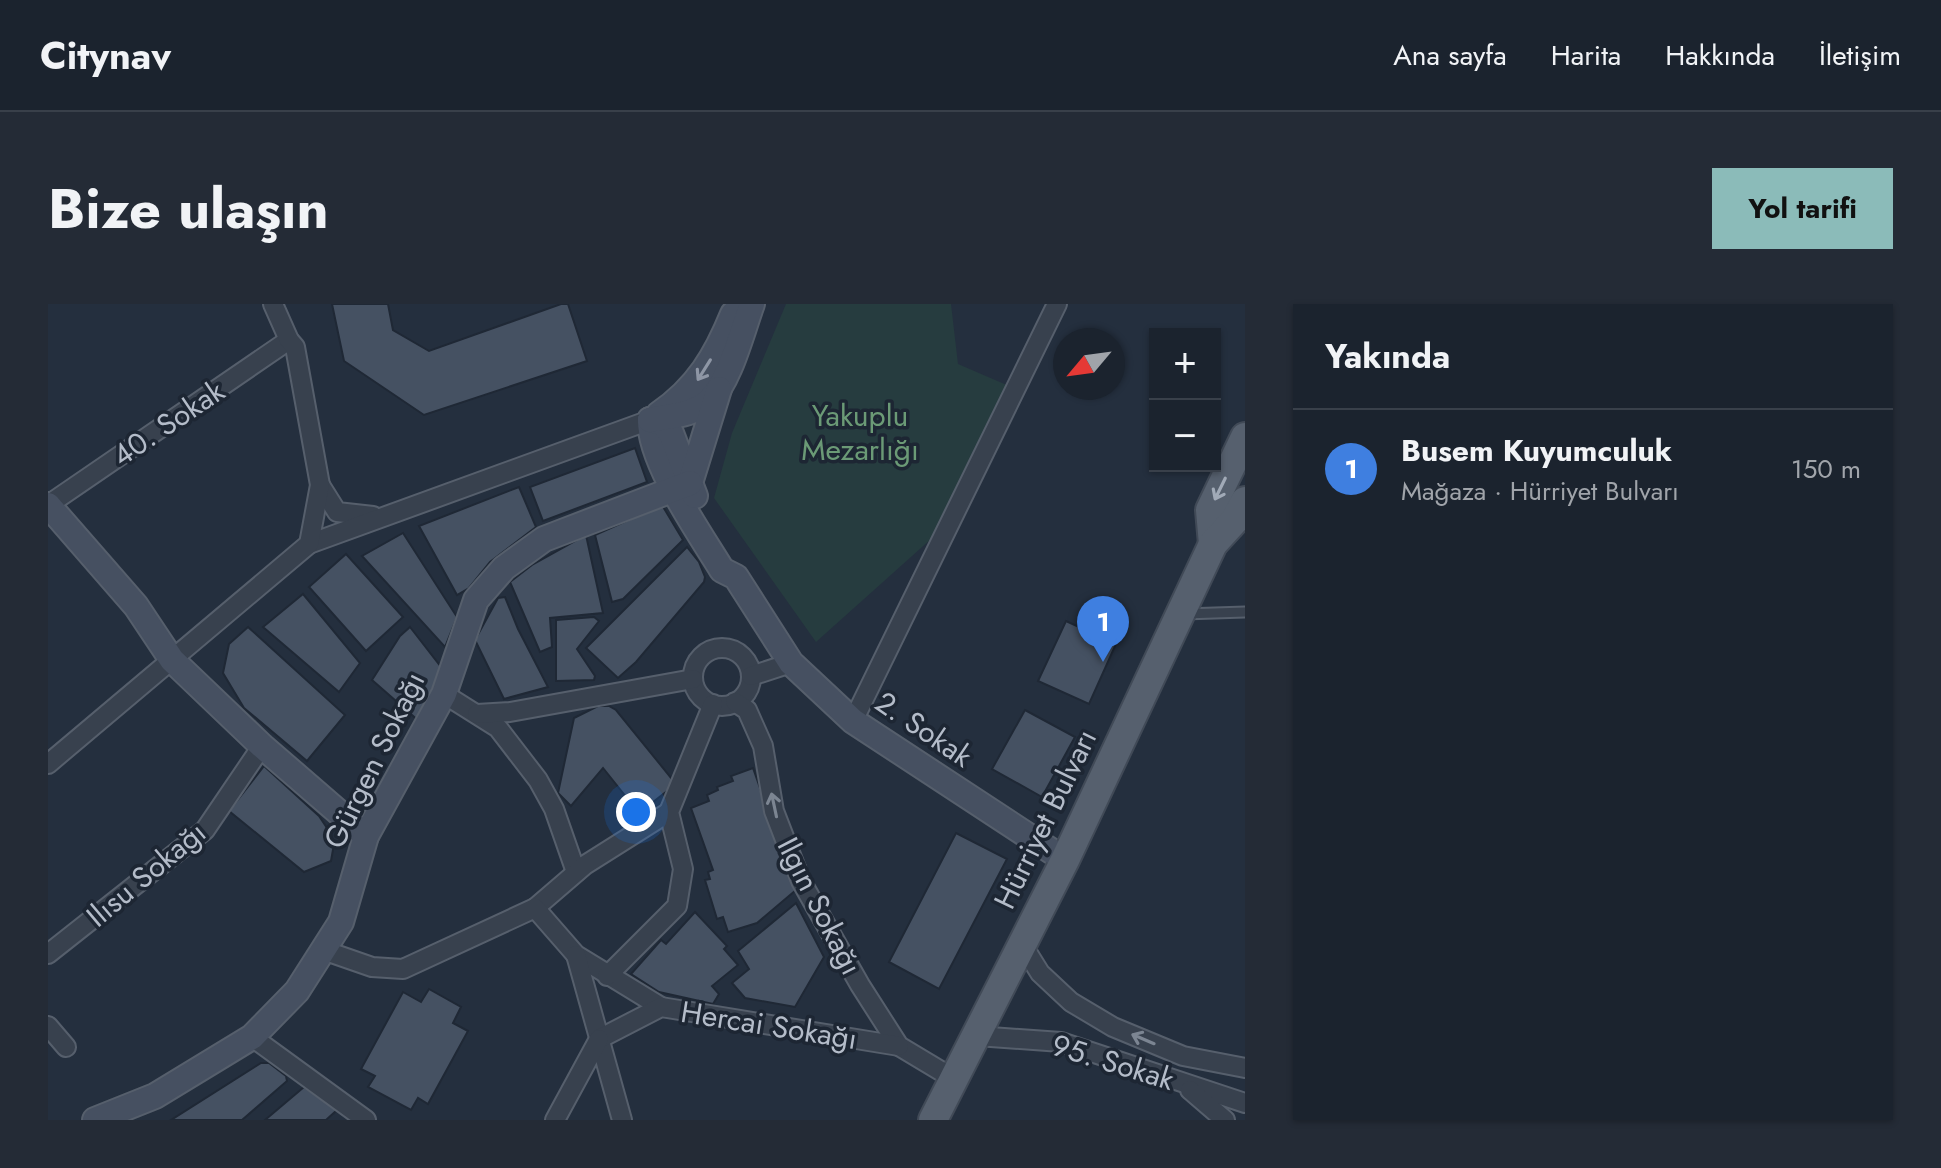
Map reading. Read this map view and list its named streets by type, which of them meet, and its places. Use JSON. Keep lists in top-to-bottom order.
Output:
{
  "streets": {
    "main road": ["Hürriyet Bulvarı"],
    "street": [
      "40. Sokak",
      "2. Sokak",
      "Gürgen Sokağı",
      "Ilısu Sokağı",
      "Ilgın Sokağı",
      "Hercai Sokağı",
      "95. Sokak"
    ]
  },
  "crossings": [
    ["2. Sokak", "Gürgen Sokağı"],
    ["2. Sokak", "Hürriyet Bulvarı"],
    ["Hürriyet Bulvarı", "Ilgın Sokağı"],
    ["Hürriyet Bulvarı", "95. Sokak"],
    ["Ilgın Sokağı", "Hercai Sokağı"]
  ],
  "one_way": ["Ilgın Sokağı"],
  "parks": ["Yakuplu Mezarlığı"],
  "north": "bottom left",
  "page": {
    "header": "Citynav",
    "nav": [
      "Ana sayfa",
      "Harita",
      "Hakkında",
      "İletişim"
    ],
    "title": "Bize ulaşın",
    "buttons": "Yol tarifi",
    "heading": "Yakında",
    "map_buttons": ["+", "−"],
    "list": [
      {
        "mark": "1",
        "name": "Busem Kuyumculuk",
        "note": "Mağaza · Hürriyet Bulvarı",
        "value": "150 m"
      }
    ],
    "pins": "1"
  }
}
